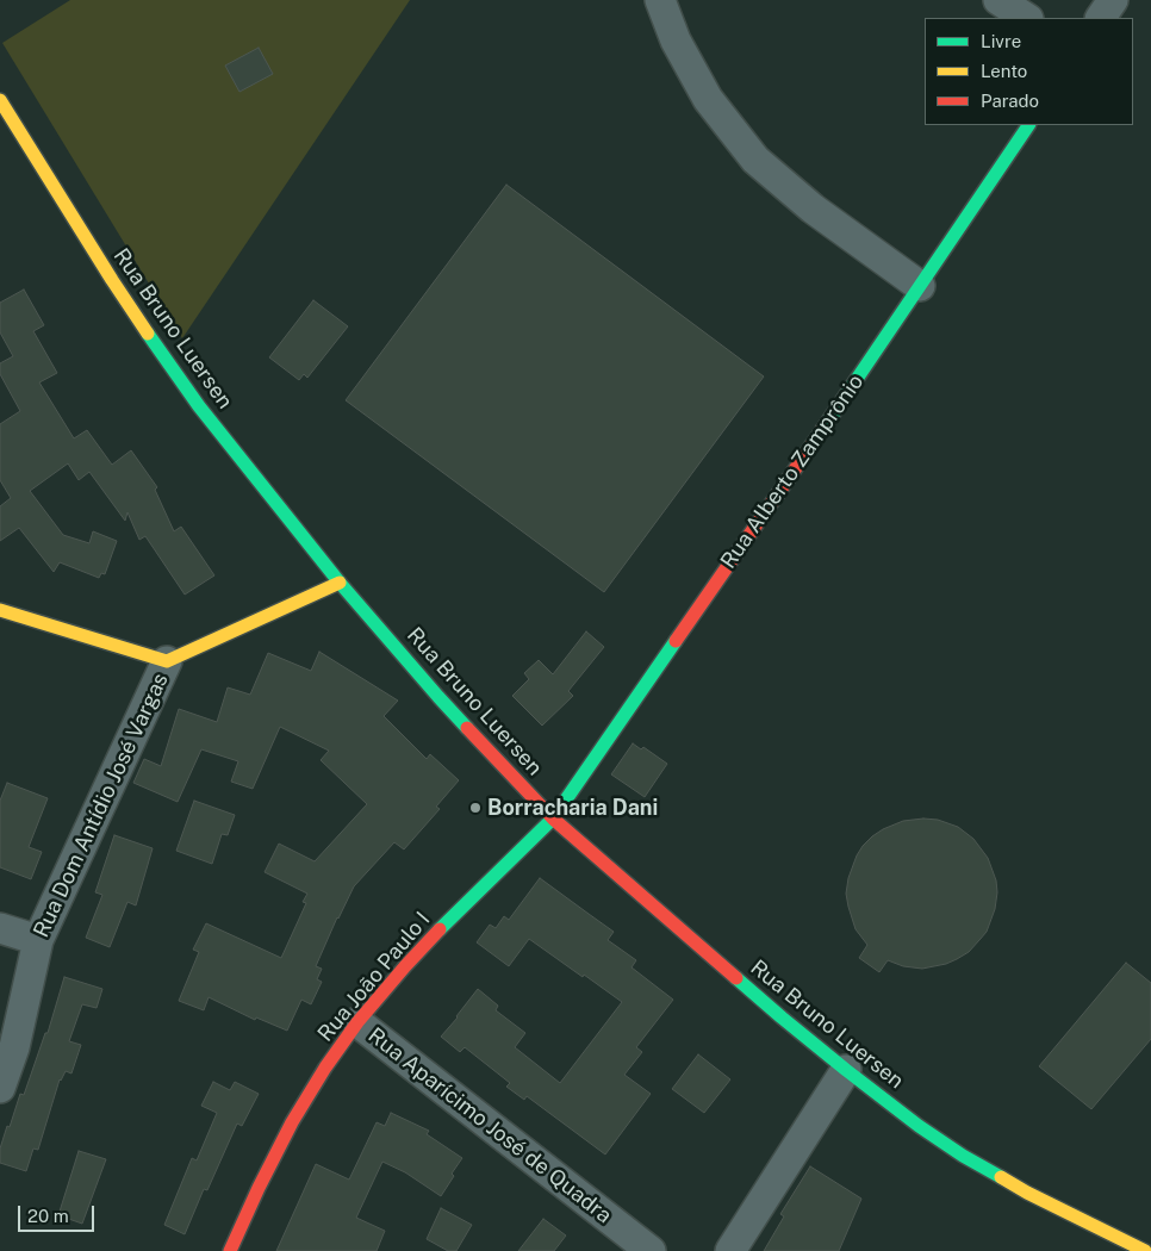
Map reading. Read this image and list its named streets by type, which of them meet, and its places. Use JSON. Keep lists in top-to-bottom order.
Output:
{
  "streets": {
    "street": [
      "Rua Bruno Luersen",
      "Rua Alberto Zamprônio",
      "Rua Dom Antídio José Vargas",
      "Rua João Paulo I",
      "Rua Aparícimo José de Quadra"
    ]
  },
  "crossings": [
    ["Rua Bruno Luersen", "Rua Alberto Zamprônio"],
    ["Rua Bruno Luersen", "Rua João Paulo I"],
    ["Rua Alberto Zamprônio", "Rua João Paulo I"],
    ["Rua João Paulo I", "Rua Aparícimo José de Quadra"]
  ],
  "places": ["Borracharia Dani"],
  "legend": ["Livre", "Lento", "Parado"],
  "scale_bar": "20 m"
}
